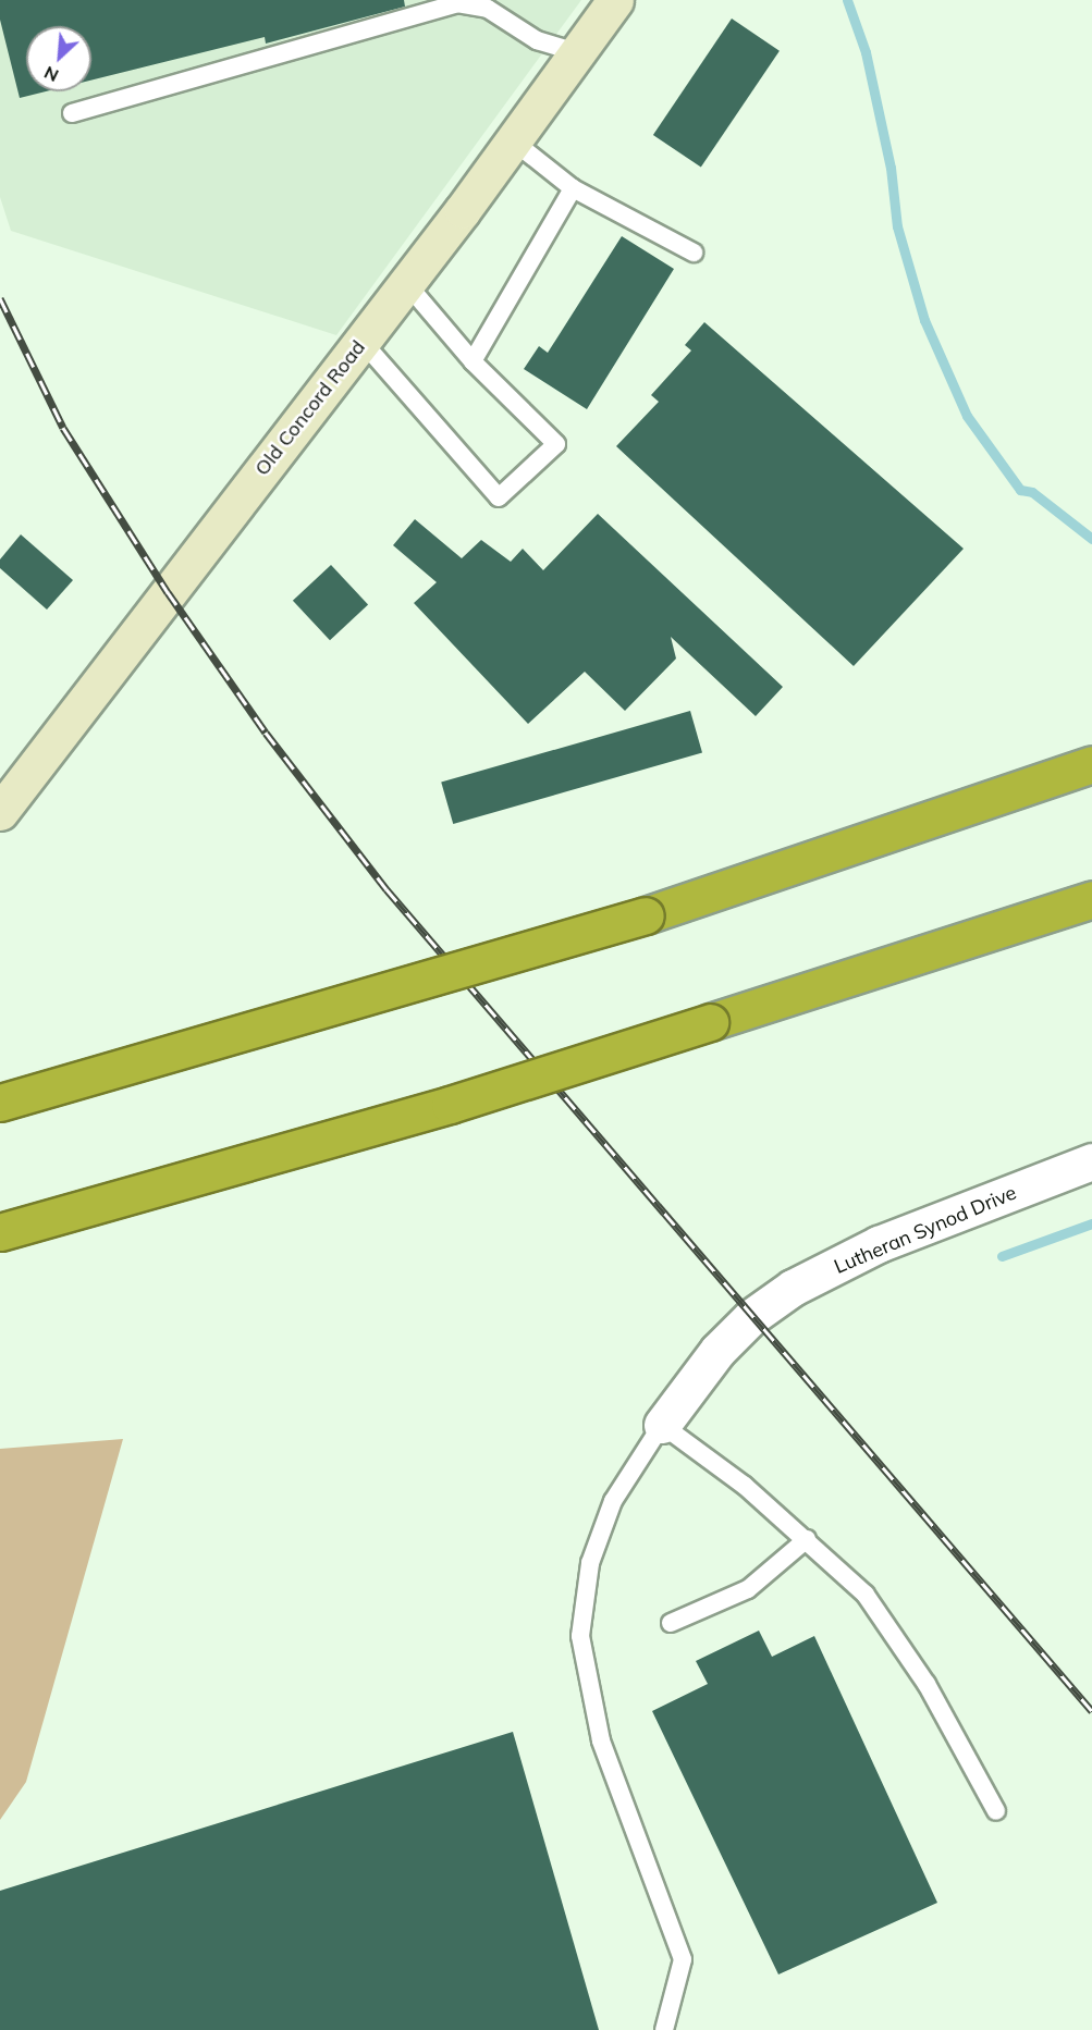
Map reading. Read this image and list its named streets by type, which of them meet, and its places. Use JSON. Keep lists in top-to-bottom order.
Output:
{
  "streets": {
    "main road": ["Old Concord Road"],
    "street": ["Lutheran Synod Drive"]
  },
  "north": "bottom left"
}
